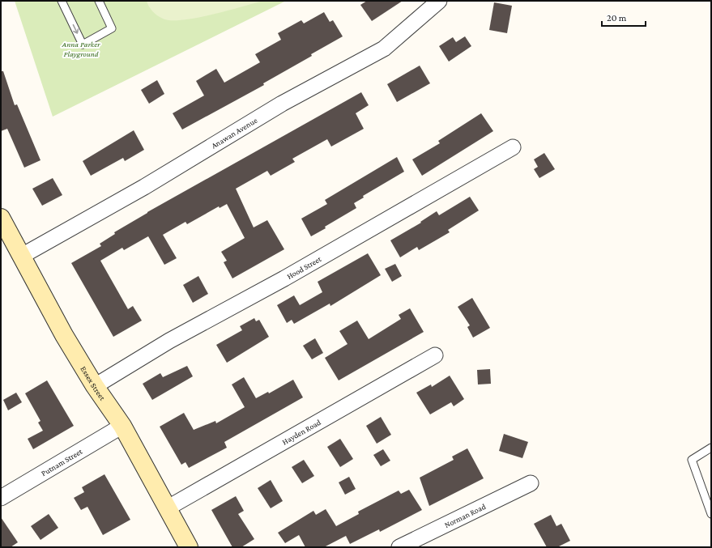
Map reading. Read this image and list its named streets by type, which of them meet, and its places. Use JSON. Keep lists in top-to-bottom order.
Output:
{
  "streets": {
    "main road": ["Essex Street"],
    "street": [
      "Anawan Avenue",
      "Hood Street",
      "Hayden Road",
      "Putnam Street",
      "Norman Road"
    ]
  },
  "crossings": [
    ["Anawan Avenue", "Essex Street"],
    ["Hood Street", "Essex Street"],
    ["Essex Street", "Hayden Road"],
    ["Essex Street", "Putnam Street"]
  ],
  "parks": ["Anna Parker Playground"],
  "scale_bar": "20 m"
}
